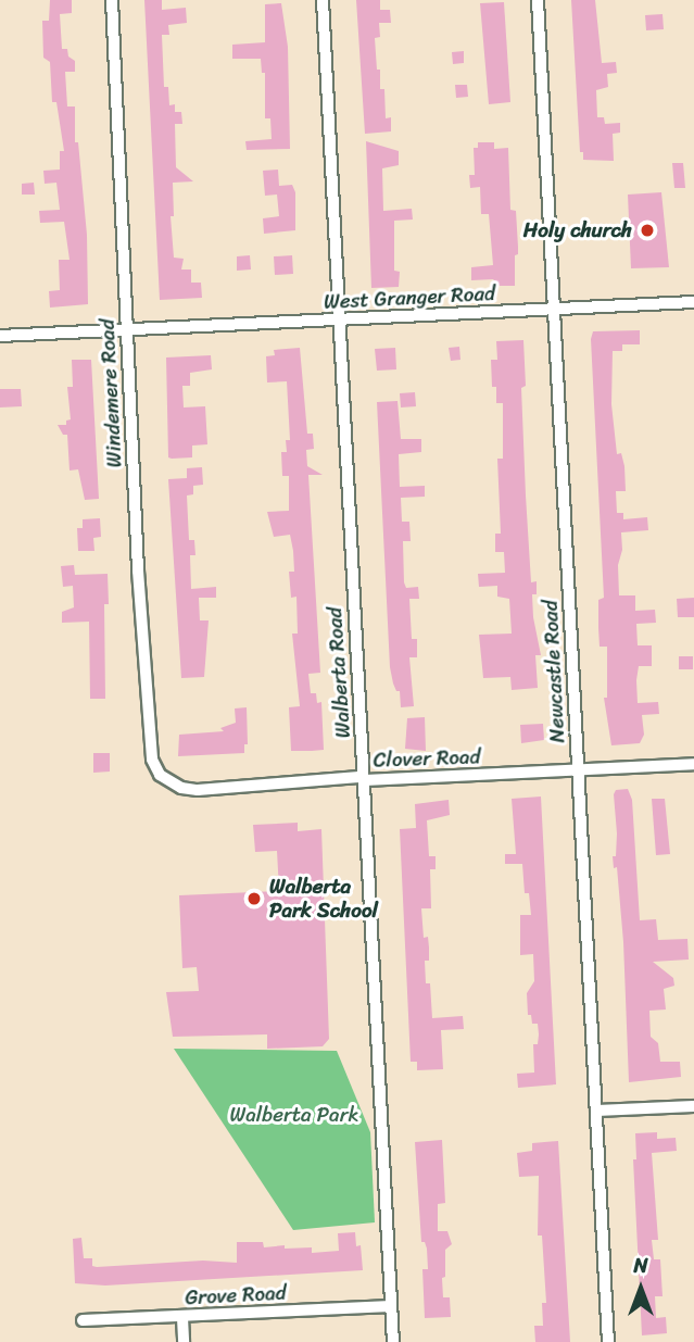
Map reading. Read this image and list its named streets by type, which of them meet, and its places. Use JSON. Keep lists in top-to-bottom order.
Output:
{
  "streets": {
    "street": [
      "West Granger Road",
      "Windemere Road",
      "Newcastle Road",
      "Walberta Road",
      "Clover Road",
      "Grove Road"
    ]
  },
  "crossings": [
    ["West Granger Road", "Windemere Road"],
    ["West Granger Road", "Newcastle Road"],
    ["West Granger Road", "Walberta Road"],
    ["Windemere Road", "Clover Road"],
    ["Newcastle Road", "Clover Road"],
    ["Walberta Road", "Clover Road"],
    ["Walberta Road", "Grove Road"]
  ],
  "parks": ["Walberta Park"],
  "places": ["Holy church", "Walberta Park School"],
  "north": "top"
}
